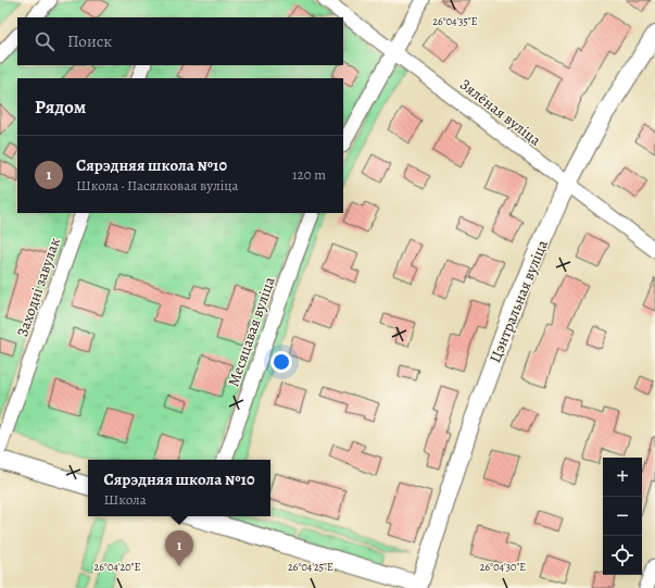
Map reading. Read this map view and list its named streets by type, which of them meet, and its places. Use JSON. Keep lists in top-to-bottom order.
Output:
{
  "streets": {
    "street": [
      "Зялёная вуліца",
      "Заходні завулак",
      "Цэнтральная вуліца",
      "Месяцавая вуліца"
    ]
  },
  "crossings": [
    ["Зялёная вуліца", "Цэнтральная вуліца"]
  ],
  "page": {
    "search": "Поиск",
    "heading": "Рядом",
    "list": [
      {
        "mark": "1",
        "name": "Сярэдняя школа №10",
        "note": "Школа · Пасялковая вуліца",
        "value": "120 m"
      }
    ],
    "map_buttons": ["+", "−"],
    "popup": ["Сярэдняя школа №10", "Школа"],
    "pins": "1"
  },
  "coordinates": [
    "26°04'35\"E",
    "26°04'20\"E",
    "26°04'25\"E",
    "26°04'30\"E"
  ]
}
